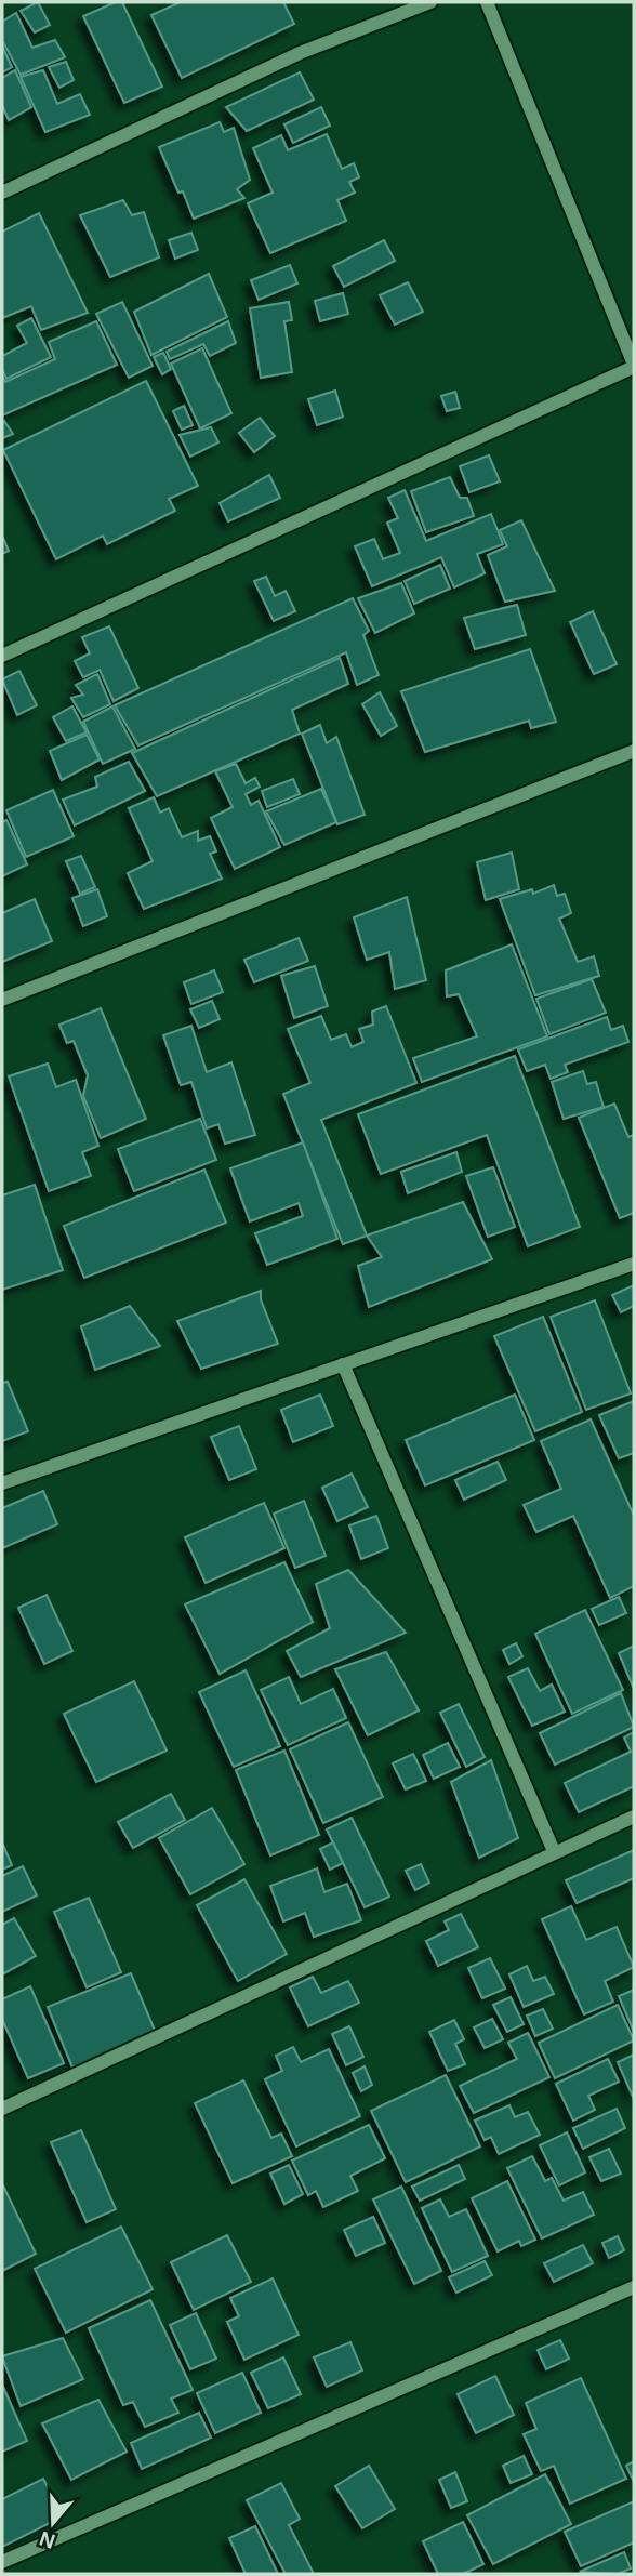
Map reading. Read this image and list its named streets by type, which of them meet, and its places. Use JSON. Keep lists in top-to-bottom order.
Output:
{
  "north": "bottom"
}
